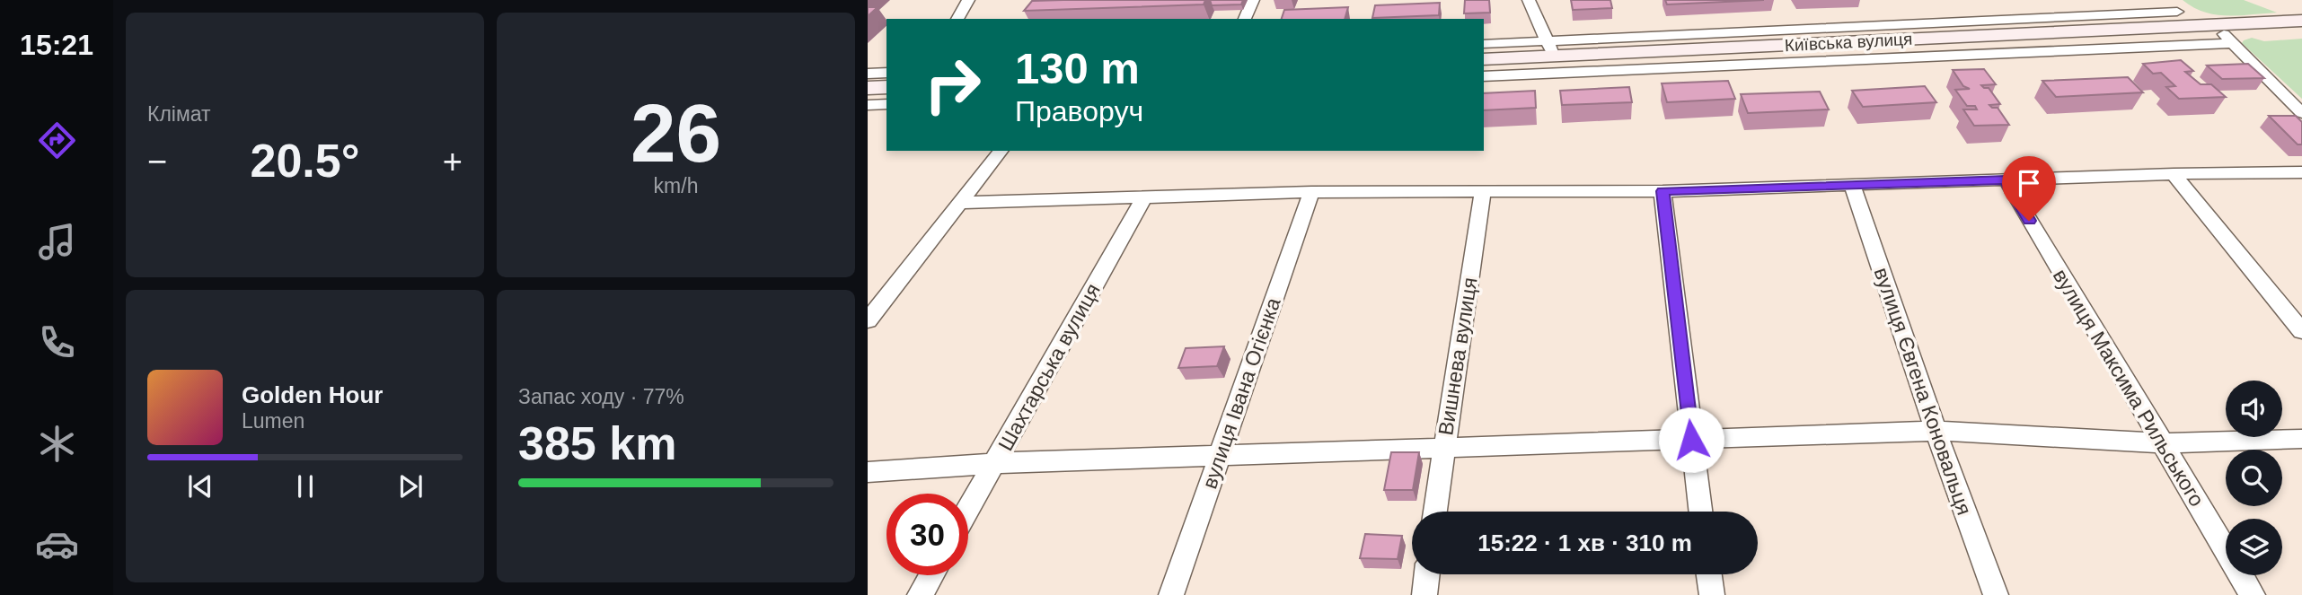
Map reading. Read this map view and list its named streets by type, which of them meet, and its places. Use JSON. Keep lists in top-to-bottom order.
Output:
{
  "streets": {
    "main road": ["Київська вулиця"],
    "street": [
      "Вишнева вулиця",
      "Шахтарська вулиця",
      "вулиця Максима Рильського",
      "вулиця Євгена Коновальця",
      "вулиця Івана Огієнка"
    ]
  },
  "page": {
    "tabs": "15:21",
    "tile": [
      "Клімат",
      ["26", "km/h"],
      ["Запас ходу · 77%", "385 km"]
    ],
    "turn": ["130 m", "Праворуч"],
    "heat": ["−", "20.5°", "+"],
    "song": ["Golden Hour", "Lumen"],
    "limit": "30",
    "trip": "15:22 · 1 хв · 310 m"
  }
}
